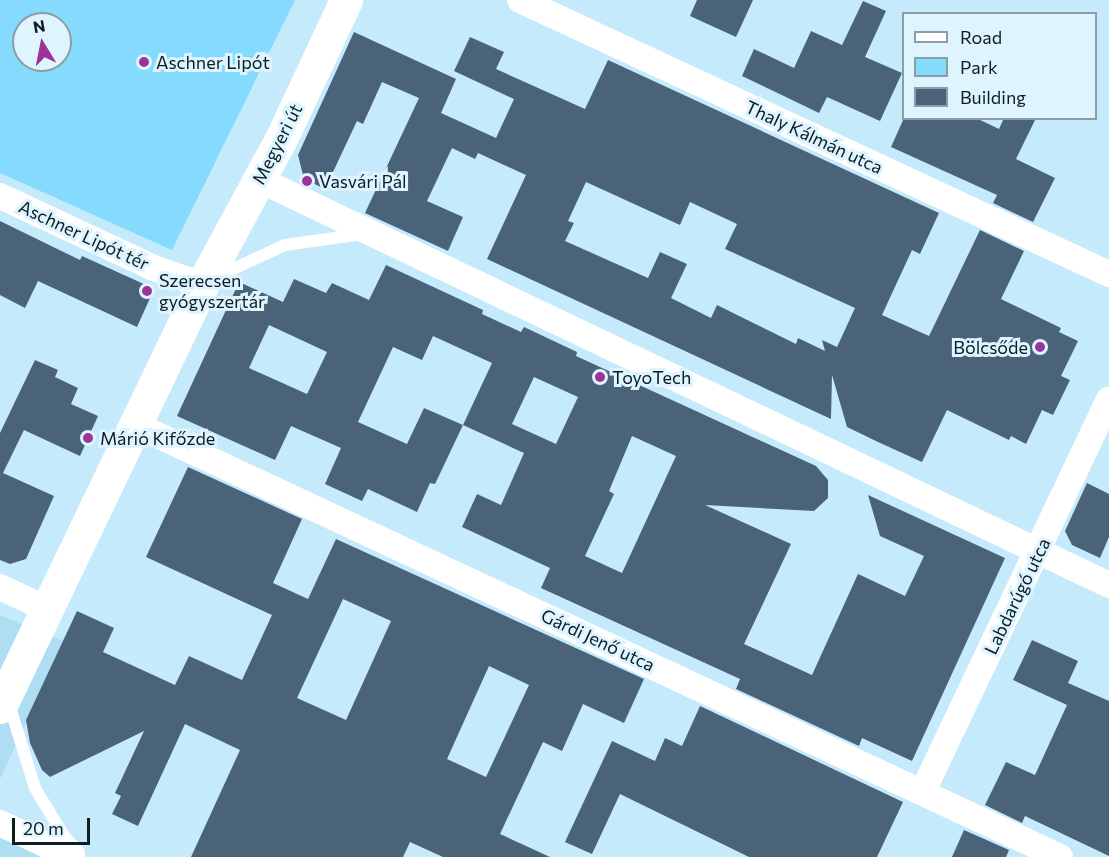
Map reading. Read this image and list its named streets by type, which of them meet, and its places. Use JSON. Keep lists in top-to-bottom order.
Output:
{
  "streets": {
    "main road": ["Megyeri út"],
    "street": [
      "Thaly Kálmán utca",
      "Aschner Lipót tér",
      "Labdarúgó utca",
      "Gárdi Jenő utca"
    ]
  },
  "crossings": [
    ["Megyeri út", "Aschner Lipót tér"],
    ["Megyeri út", "Gárdi Jenő utca"],
    ["Labdarúgó utca", "Gárdi Jenő utca"]
  ],
  "places": [
    "Aschner Lipót",
    "Vasvári Pál",
    "Szerecsen gyógyszertár",
    "Bölcsőde",
    "ToyoTech",
    "Márió Kifőzde"
  ],
  "legend": ["Road", "Park", "Building"],
  "scale_bar": "20 m",
  "north": "top"
}
